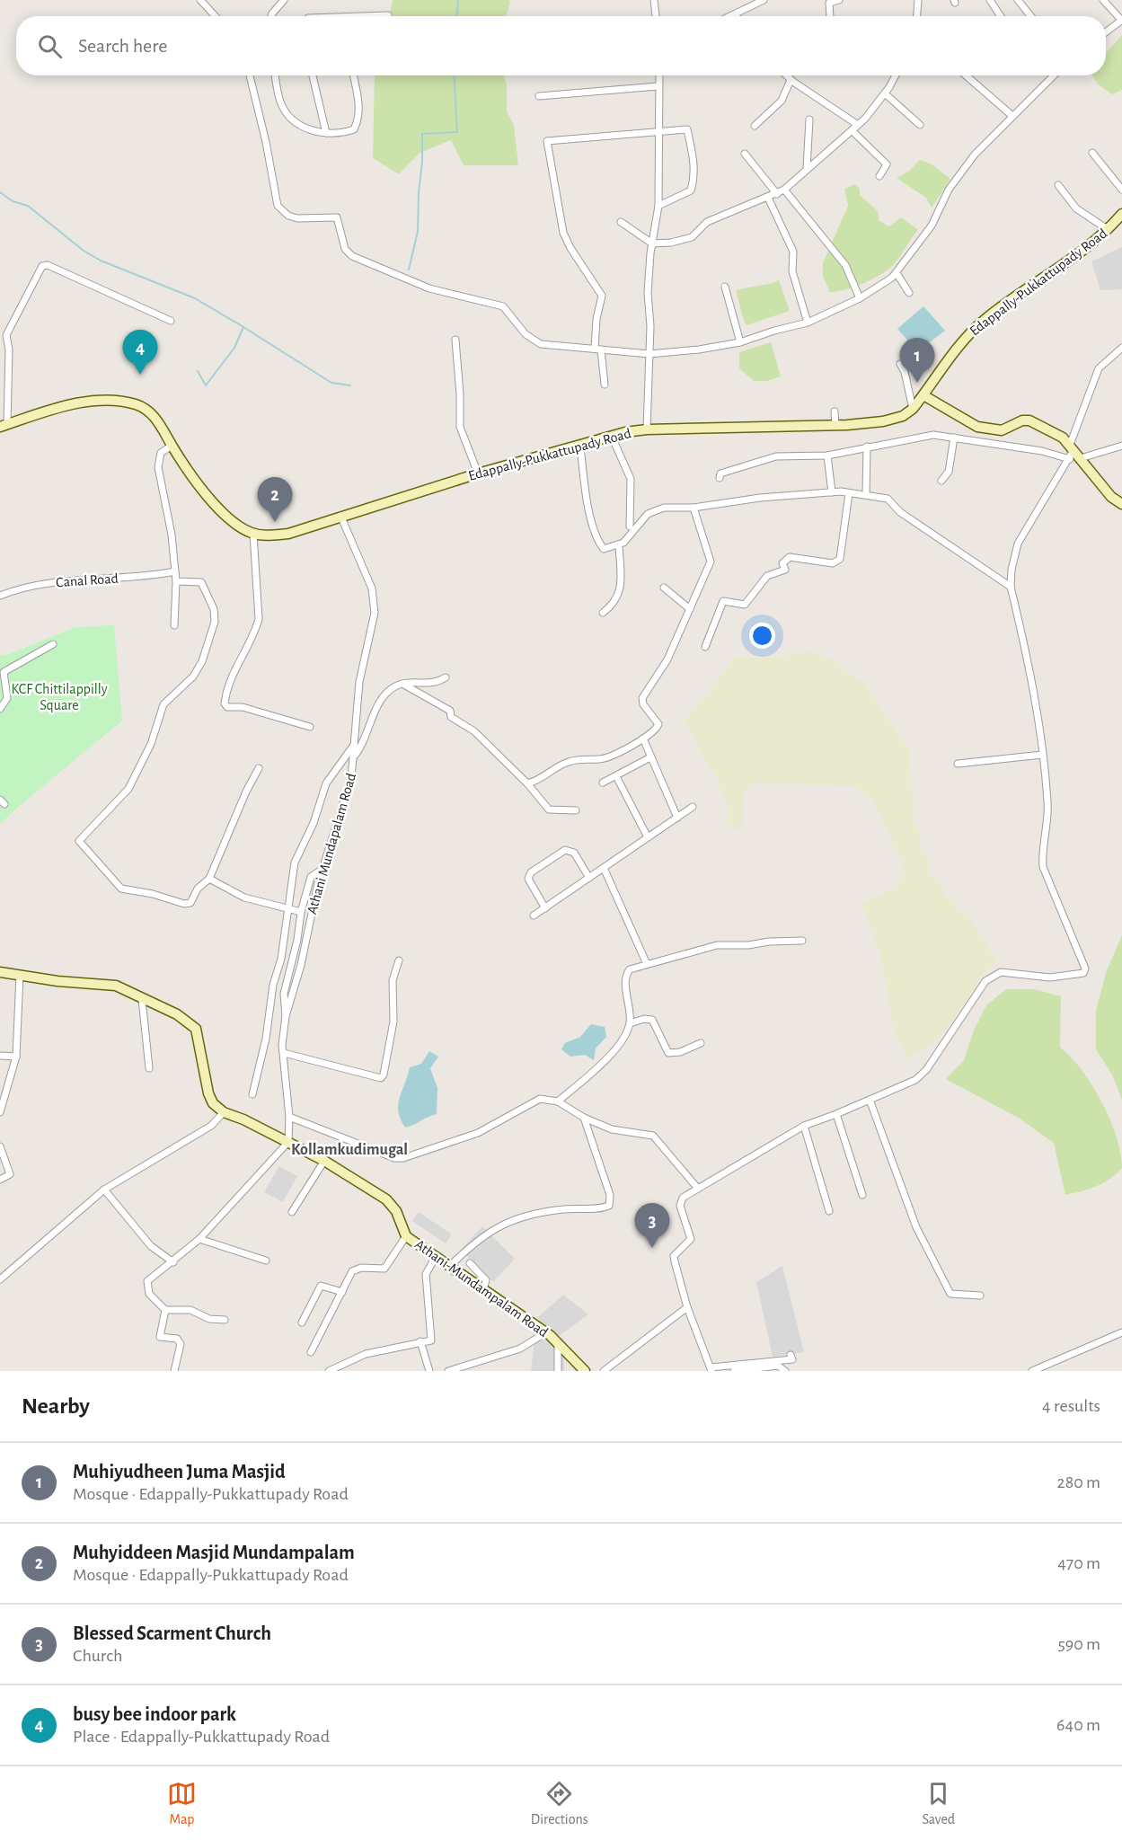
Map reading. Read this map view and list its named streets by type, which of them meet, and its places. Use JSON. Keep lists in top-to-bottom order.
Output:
{
  "streets": {
    "main road": ["Edappally-Pukkattupady Road", "Athani-Mundampalam Road"],
    "street": ["Canal Road", "Athani Mundapalam Road"]
  },
  "crossings": [
    ["Edappally-Pukkattupady Road", "Athani Mundapalam Road"],
    ["Athani Mundapalam Road", "Athani-Mundampalam Road"]
  ],
  "districts": ["Kollamkudimugal"],
  "parks": ["KCF Chittilappilly Square"],
  "page": {
    "search": "Search here",
    "pins": [
      "4",
      "1",
      "2",
      "3"
    ],
    "heading": ["Nearby", "4 results"],
    "list": [
      {
        "mark": "1",
        "name": "Muhiyudheen Juma Masjid",
        "note": "Mosque · Edappally-Pukkattupady Road",
        "value": "280 m"
      },
      {
        "mark": "2",
        "name": "Muhyiddeen Masjid Mundampalam",
        "note": "Mosque · Edappally-Pukkattupady Road",
        "value": "470 m"
      },
      {
        "mark": "3",
        "name": "Blessed Scarment Church",
        "note": "Church",
        "value": "590 m"
      },
      {
        "mark": "4",
        "name": "busy bee indoor park",
        "note": "Place · Edappally-Pukkattupady Road",
        "value": "640 m"
      }
    ],
    "nav": ["Map", "Directions", "Saved"]
  }
}
